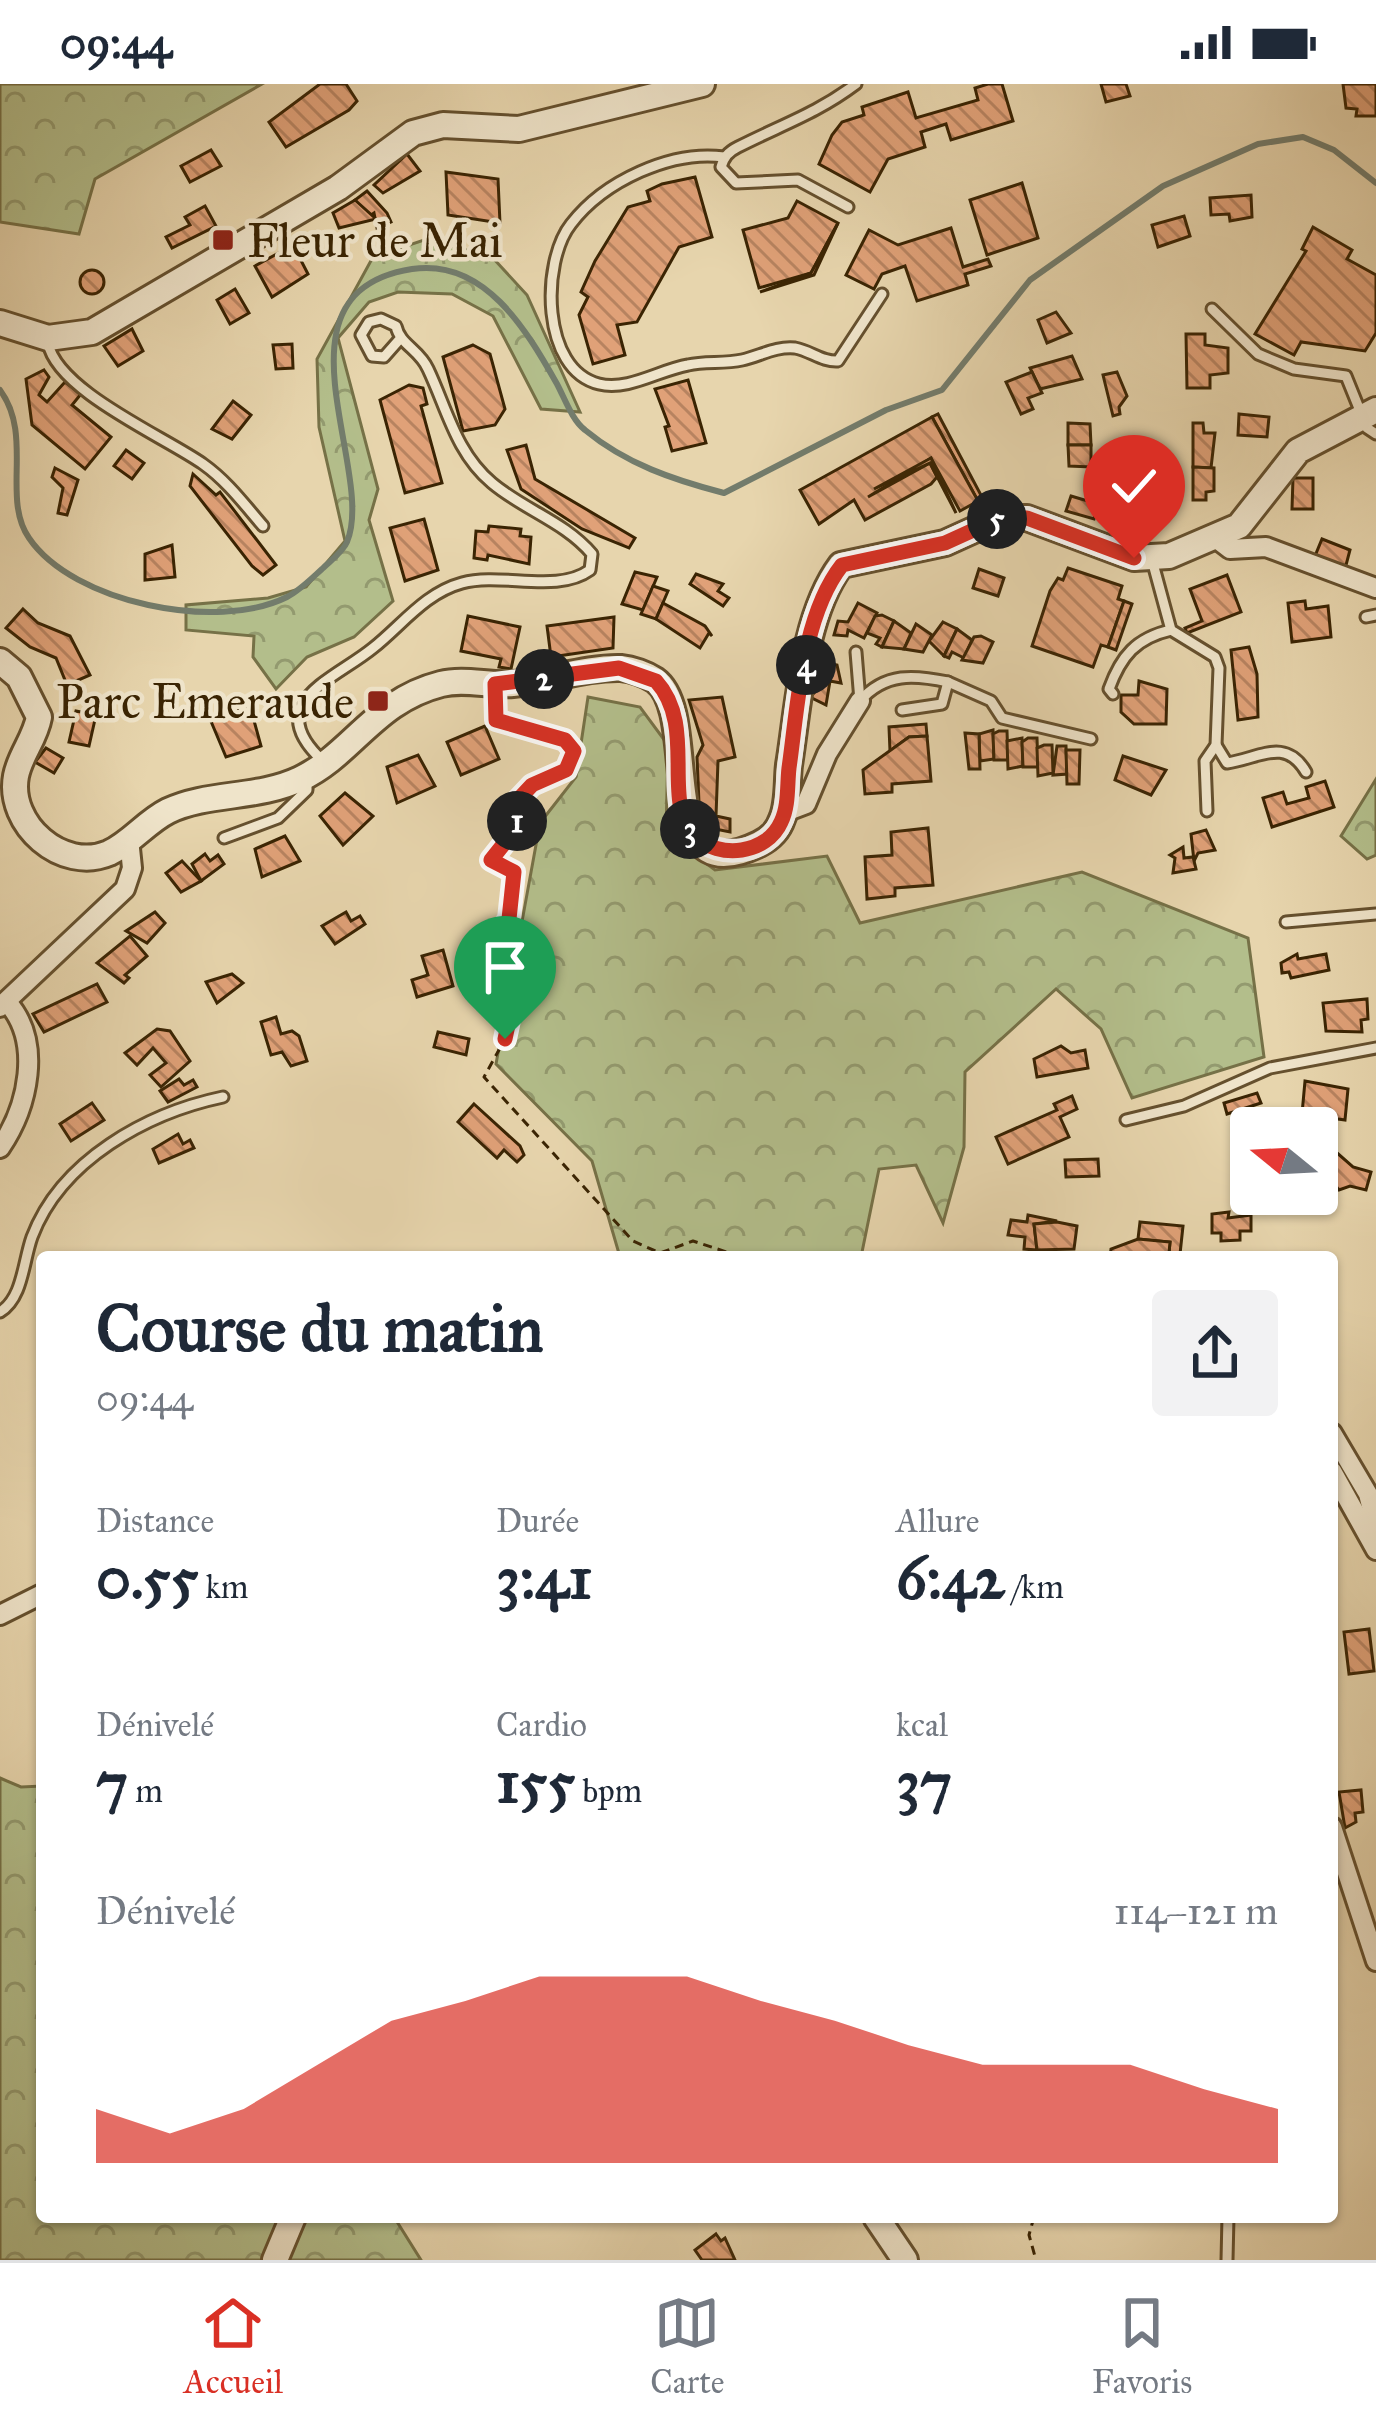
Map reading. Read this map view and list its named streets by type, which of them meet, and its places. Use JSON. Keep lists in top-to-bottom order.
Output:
{
  "places": {
    "transit": ["Fleur de Mai", "Parc Emeraude"]
  },
  "north": "left",
  "page": {
    "status": "09:44",
    "pins": [
      "5",
      "4",
      "2",
      "1",
      "3"
    ],
    "heading": ["Course du matin", "09:44"],
    "stats": [
      ["Distance", "0.55 km"],
      ["Durée", "3:41"],
      ["Allure", "6:42 /km"],
      ["Dénivelé", "7 m"],
      ["Cardio", "155 bpm"],
      ["kcal", "37"]
    ],
    "chart": ["Dénivelé", "114–121 m"],
    "tabs": ["Accueil", "Carte", "Favoris"]
  }
}
